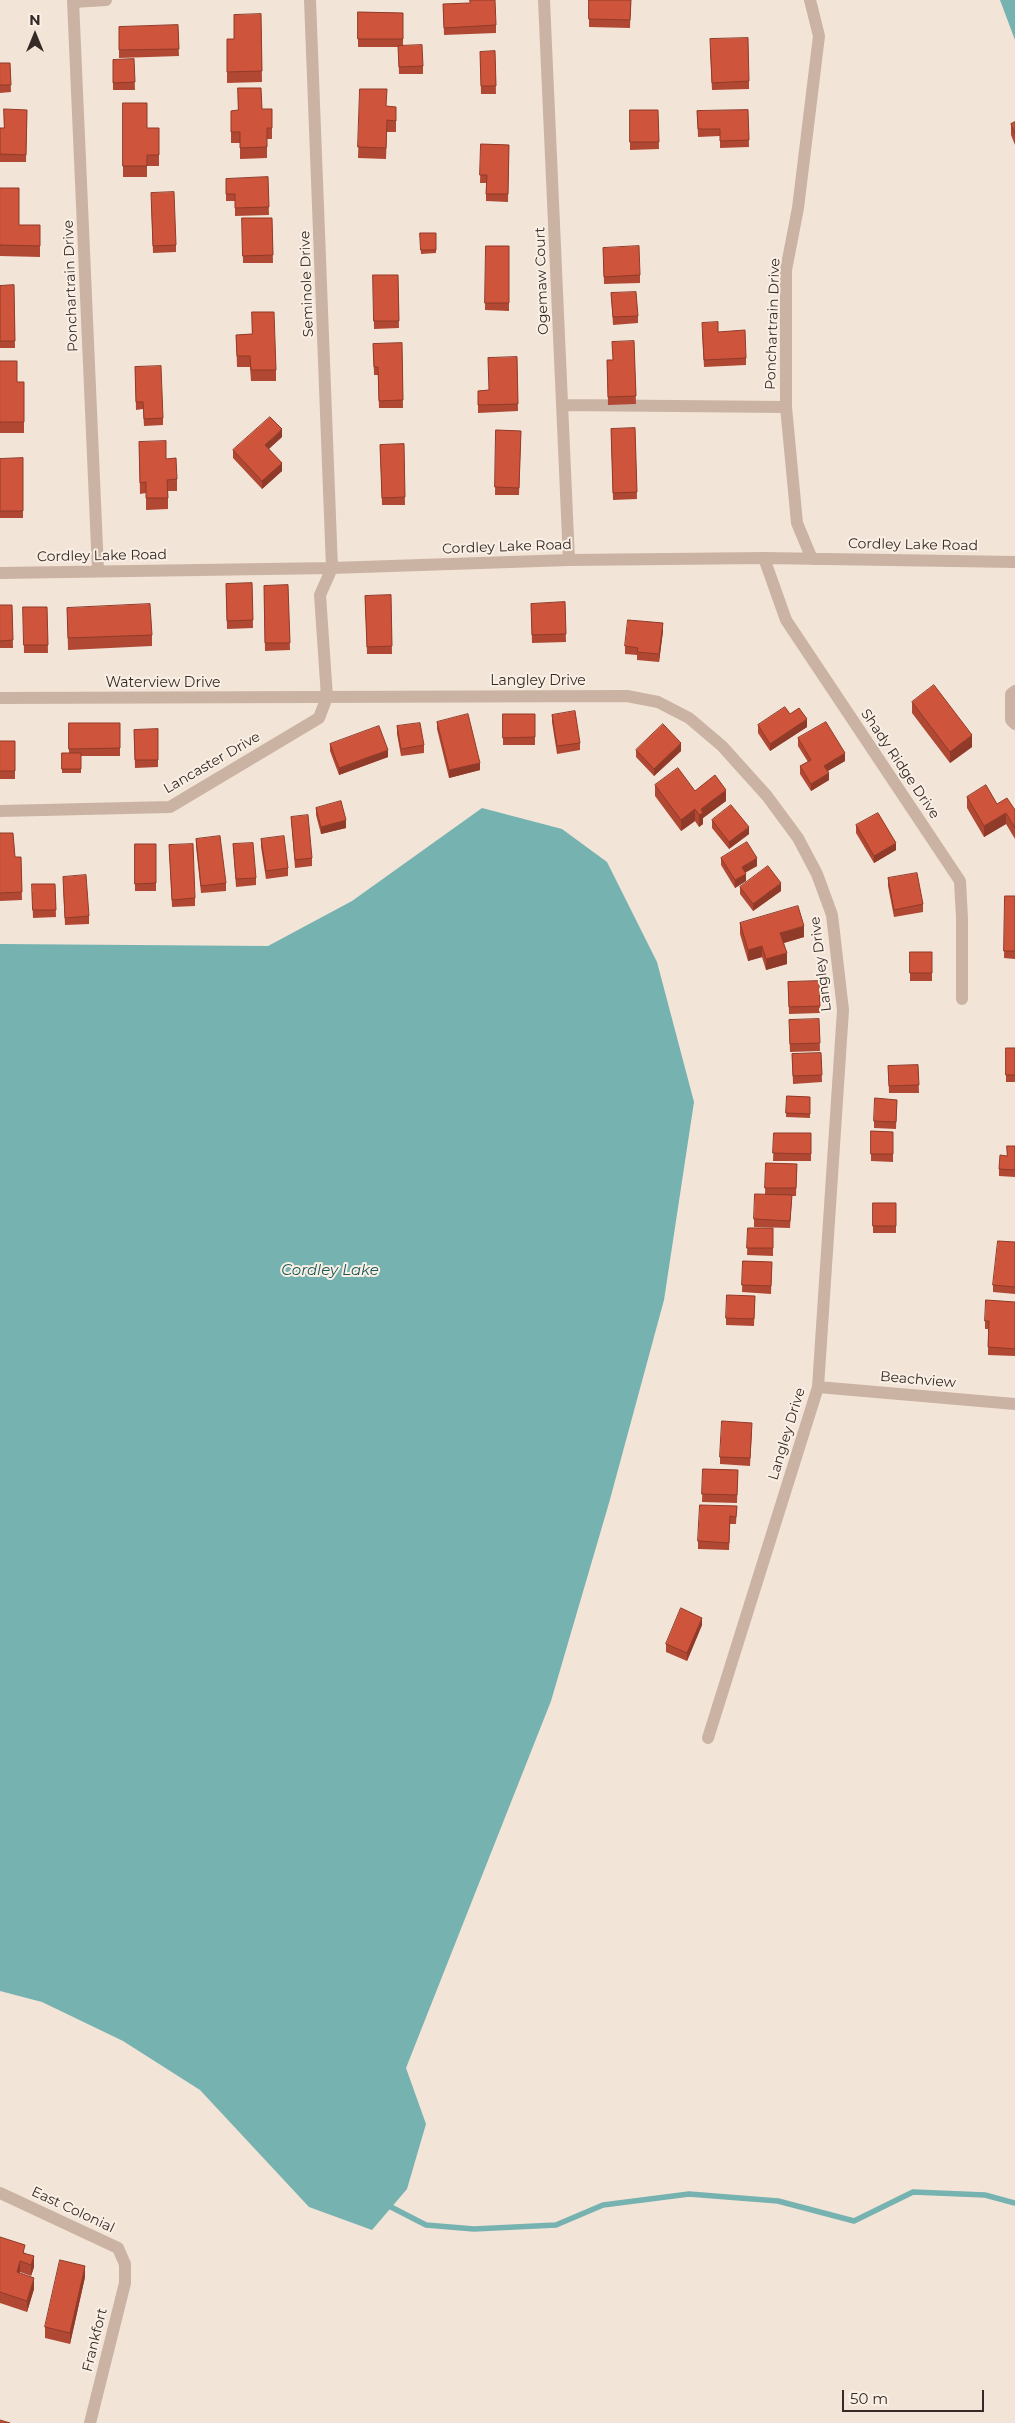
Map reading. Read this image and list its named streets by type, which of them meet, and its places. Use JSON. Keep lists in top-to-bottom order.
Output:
{
  "streets": {
    "street": [
      "Ogemaw Court",
      "Seminole Drive",
      "Ponchartrain Drive",
      "Cordley Lake Road",
      "Langley Drive",
      "Waterview Drive",
      "Lancaster Drive",
      "Shady Ridge Drive",
      "Beachview",
      "East Colonial",
      "Frankfort"
    ]
  },
  "crossings": [
    ["Ogemaw Court", "Cordley Lake Road"],
    ["Seminole Drive", "Cordley Lake Road"],
    ["Ponchartrain Drive", "Cordley Lake Road"],
    ["Cordley Lake Road", "Shady Ridge Drive"],
    ["Langley Drive", "Waterview Drive"],
    ["Langley Drive", "Lancaster Drive"],
    ["Langley Drive", "Beachview"],
    ["Waterview Drive", "Lancaster Drive"],
    ["East Colonial", "Frankfort"]
  ],
  "water": ["Cordley Lake"],
  "scale_bar": "50 m",
  "north": "top"
}
